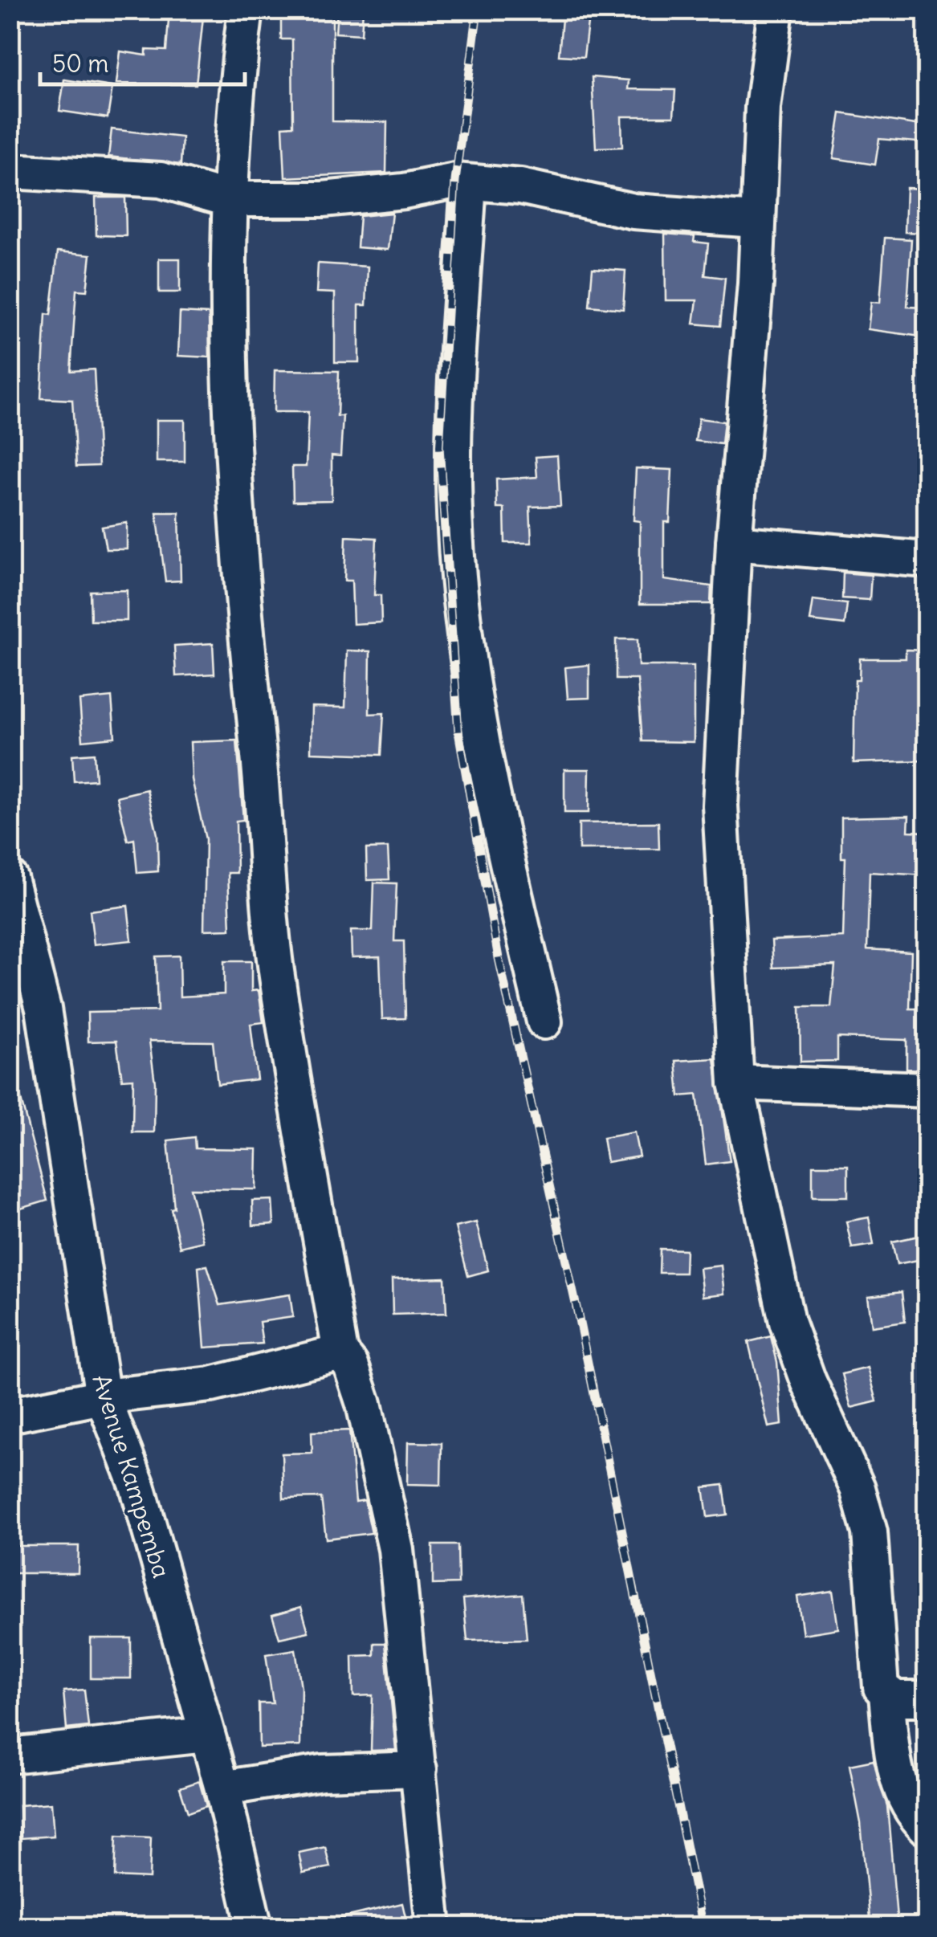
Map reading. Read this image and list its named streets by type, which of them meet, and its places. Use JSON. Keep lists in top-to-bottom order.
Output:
{
  "streets": {
    "street": ["Avenue Kampemba"]
  },
  "scale_bar": "50 m"
}
